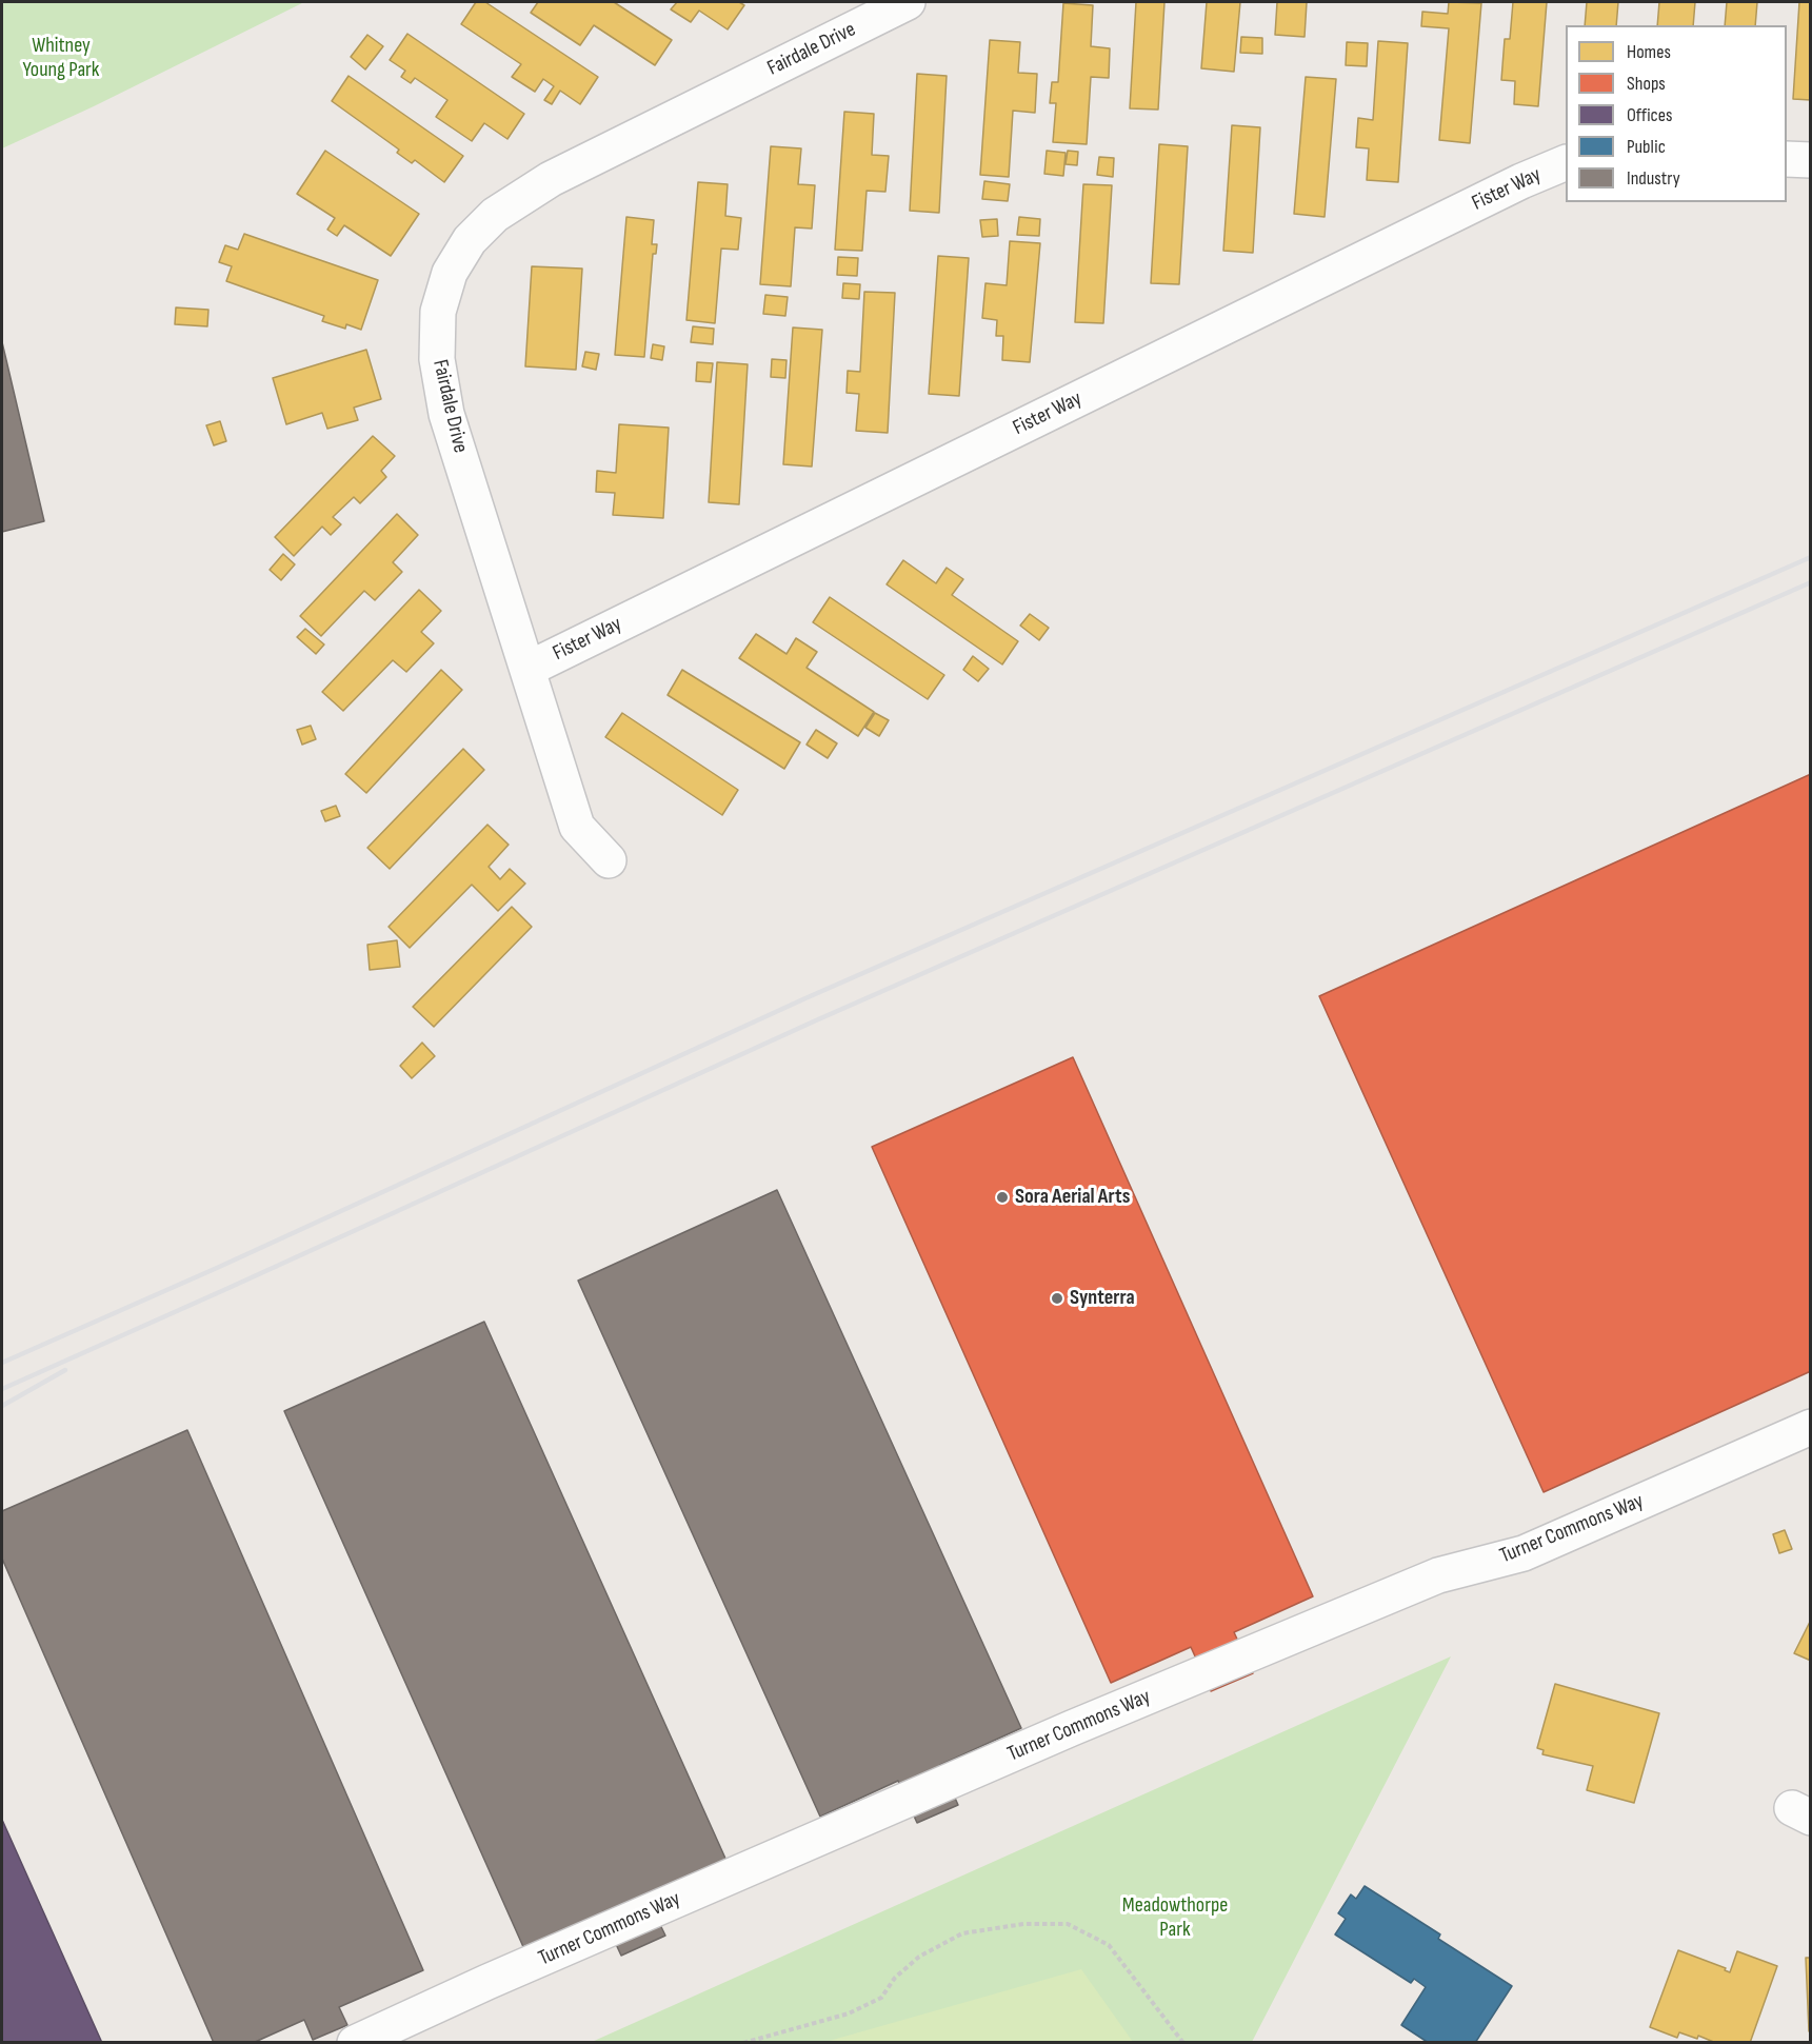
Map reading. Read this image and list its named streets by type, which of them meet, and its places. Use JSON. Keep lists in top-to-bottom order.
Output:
{
  "streets": {
    "street": ["Fairdale Drive", "Fister Way", "Turner Commons Way"]
  },
  "crossings": [
    ["Fairdale Drive", "Fister Way"]
  ],
  "parks": ["Whitney Young Park", "Meadowthorpe Park"],
  "places": ["Sora Aerial Arts", "Synterra"],
  "legend": [
    "Homes",
    "Shops",
    "Offices",
    "Public",
    "Industry"
  ]
}
